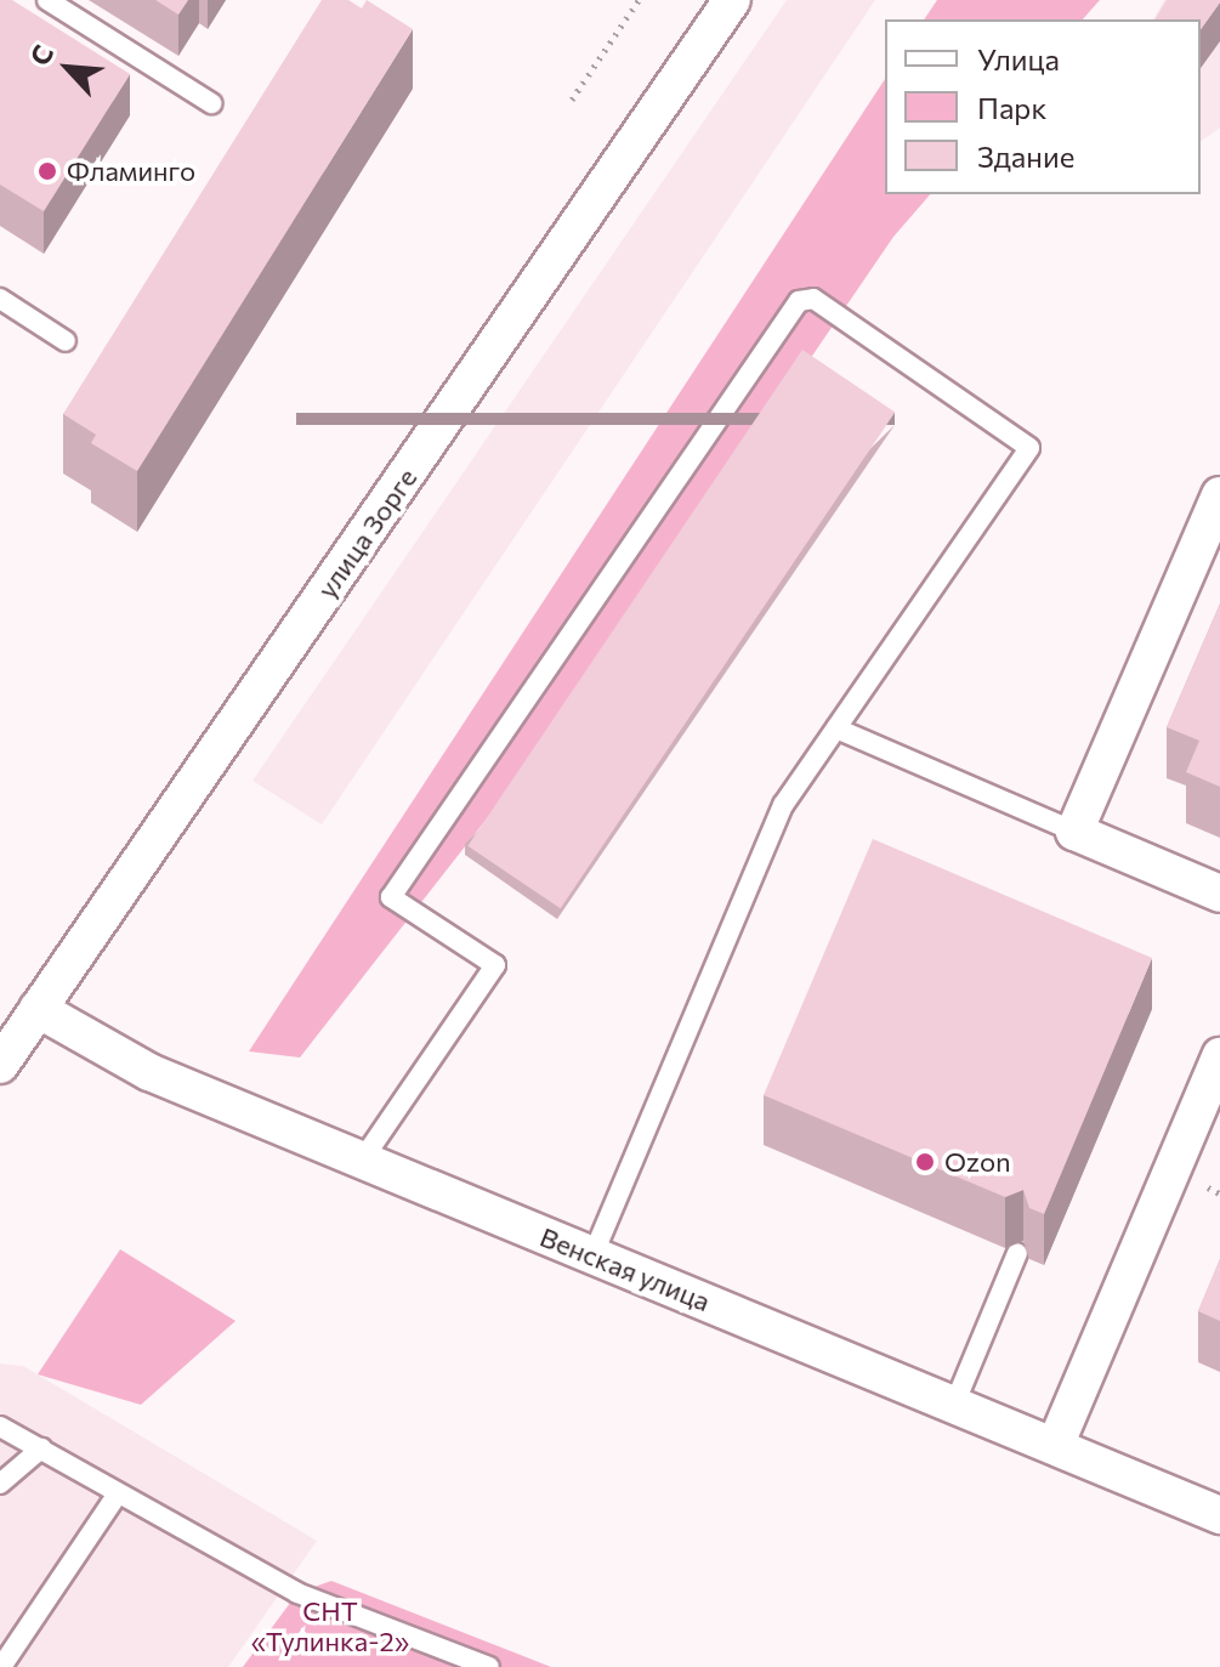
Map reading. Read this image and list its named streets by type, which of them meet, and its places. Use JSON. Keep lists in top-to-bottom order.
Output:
{
  "streets": {
    "street": ["улица Зорге", "Венская улица"]
  },
  "crossings": [
    ["улица Зорге", "Венская улица"]
  ],
  "parks": ["СНТ «Тулинка-2»"],
  "places": ["Фламинго", "Ozon"],
  "legend": ["Улица", "Парк", "Здание"],
  "north": "top left"
}
